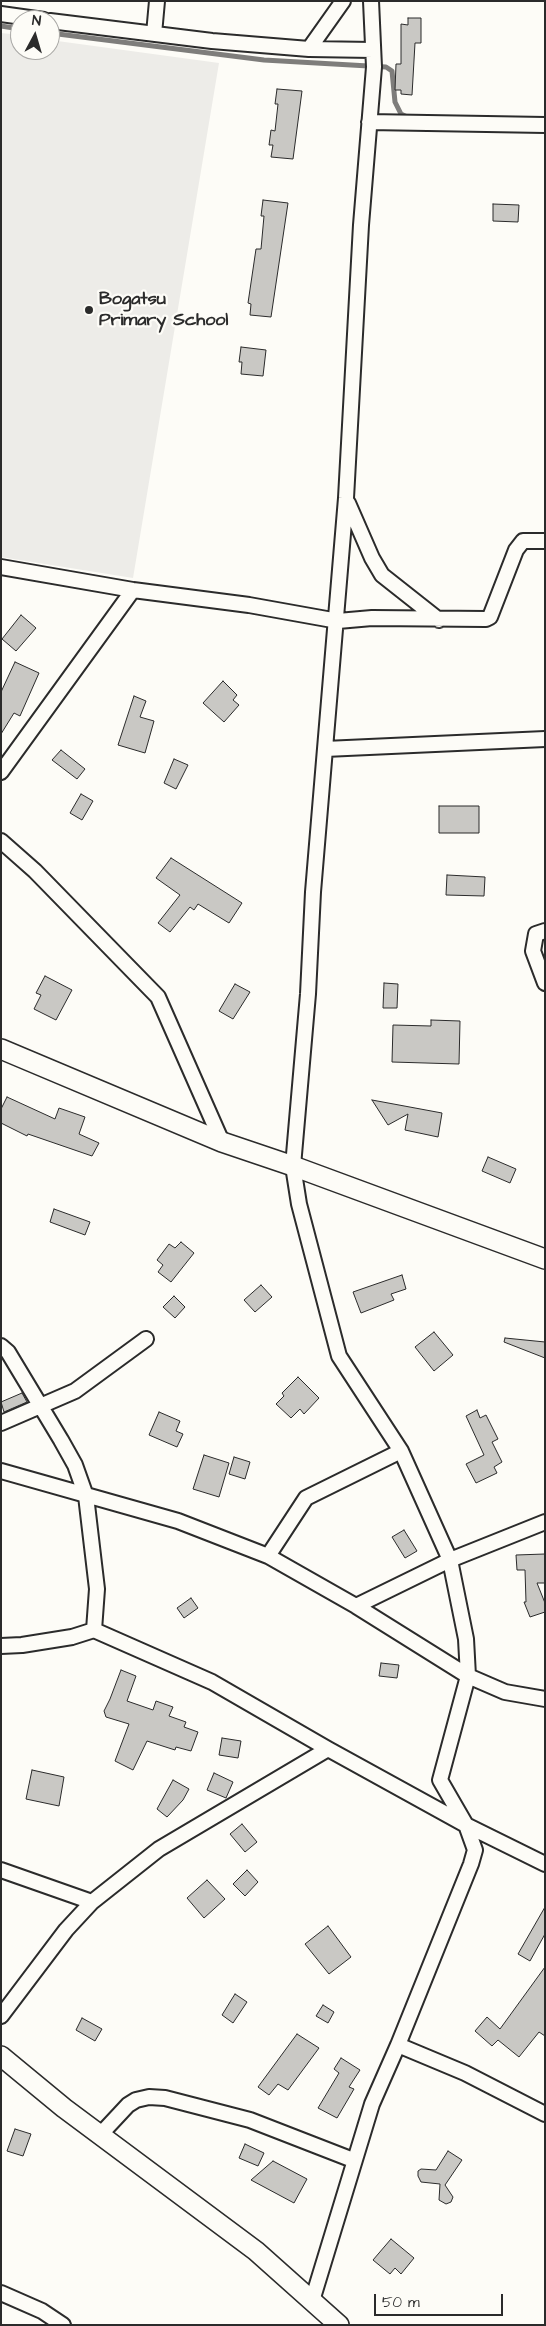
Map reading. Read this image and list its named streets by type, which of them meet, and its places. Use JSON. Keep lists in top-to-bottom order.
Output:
{
  "places": ["Bogatsu Primary School"],
  "scale_bar": "50 m",
  "north": "top"
}
